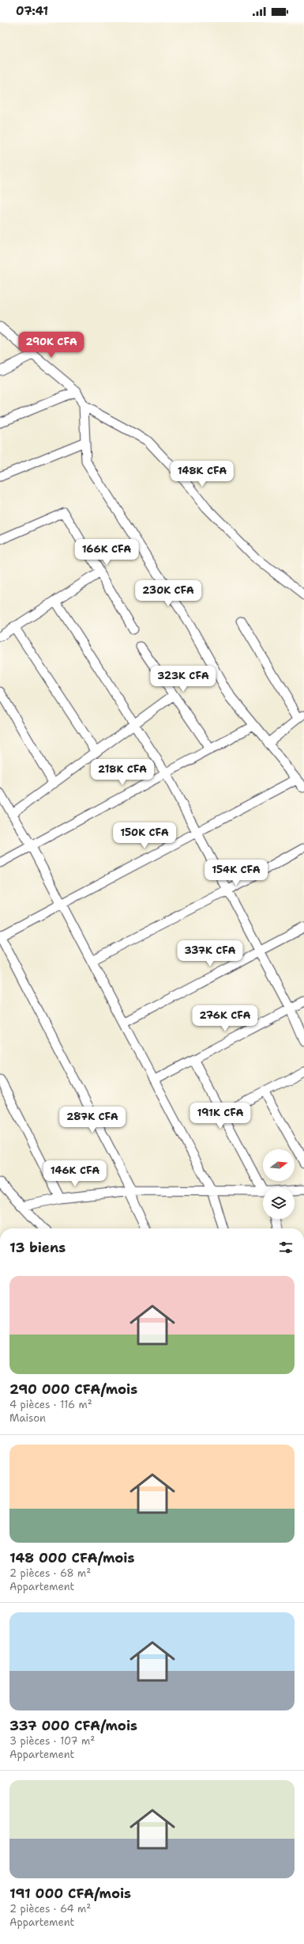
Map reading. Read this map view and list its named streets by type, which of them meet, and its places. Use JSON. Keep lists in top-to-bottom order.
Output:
{
  "north": "right",
  "page": {
    "status": "07:41",
    "price": [
      "290K CFA",
      "148K CFA",
      "166K CFA",
      "230K CFA",
      "323K CFA",
      "218K CFA",
      "150K CFA",
      "154K CFA",
      "337K CFA",
      "276K CFA",
      "191K CFA",
      "287K CFA",
      "146K CFA"
    ],
    "heading": "13 biens",
    "list": [
      {
        "name": "290 000 CFA/mois",
        "note": "4 pièces · 116 m² · Maison"
      },
      {
        "name": "148 000 CFA/mois",
        "note": "2 pièces · 68 m² · Appartement"
      },
      {
        "name": "337 000 CFA/mois",
        "note": "3 pièces · 107 m² · Appartement"
      },
      {
        "name": "191 000 CFA/mois",
        "note": "2 pièces · 64 m² · Appartement"
      }
    ]
  }
}
